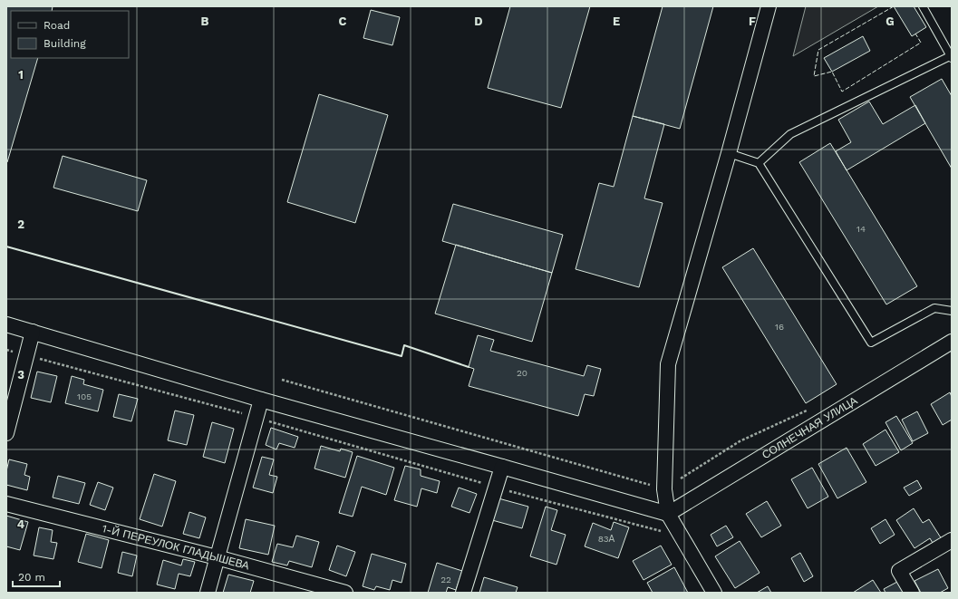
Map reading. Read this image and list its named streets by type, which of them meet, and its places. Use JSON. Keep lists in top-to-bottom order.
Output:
{
  "streets": {
    "street": ["СОЛНЕЧНАЯ УЛИЦА", "1-Й ПЕРЕУЛОК ГЛАДЫШЕВА"]
  },
  "house_numbers": [
    "14",
    "16",
    "20",
    "105",
    "83А",
    "22"
  ],
  "legend": ["Road", "Building"],
  "scale_bar": "20 m",
  "grid": {
    "columns": [
      "B",
      "C",
      "D",
      "E",
      "F",
      "G"
    ],
    "rows": [
      "1",
      "2",
      "3",
      "4"
    ]
  }
}
